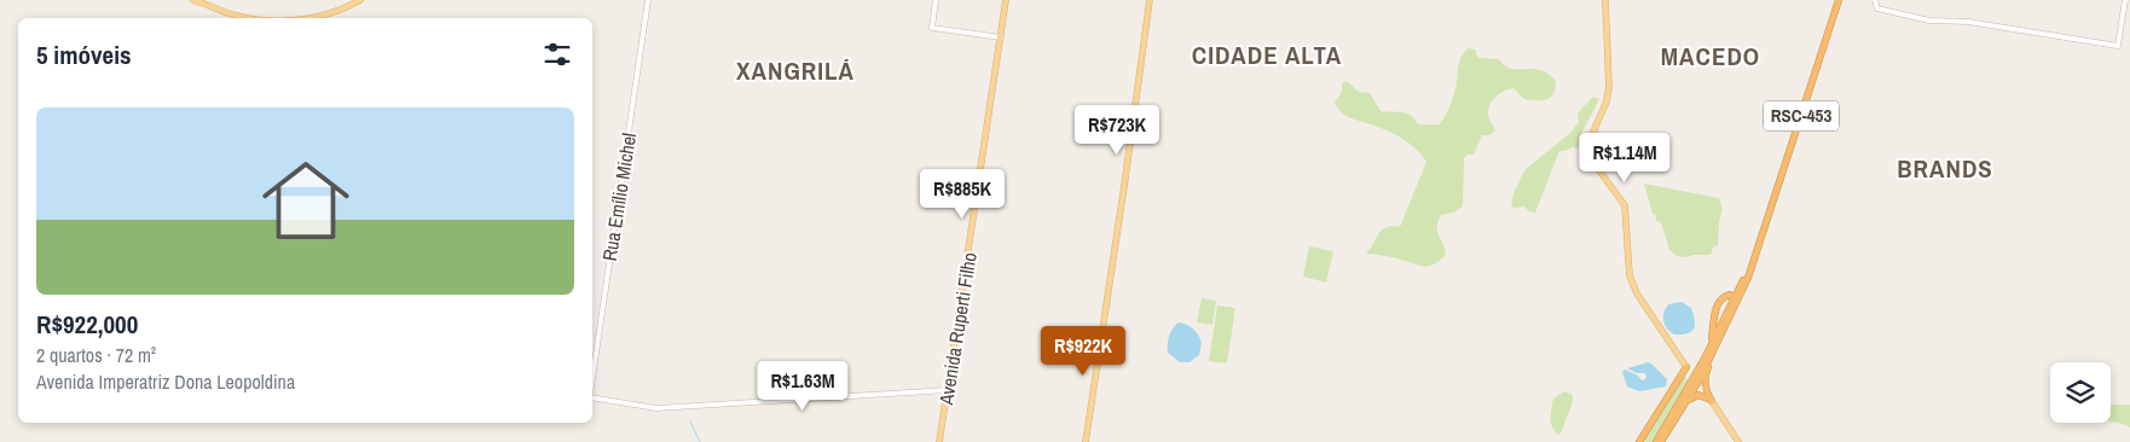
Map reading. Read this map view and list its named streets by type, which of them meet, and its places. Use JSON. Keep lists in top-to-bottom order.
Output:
{
  "streets": {
    "highway": ["RSC-453"],
    "main road": ["Avenida Ruperti Filho"],
    "street": ["Rua Emílio Michel"]
  },
  "districts": [
    "CIDADE ALTA",
    "MACEDO",
    "XANGRILÁ",
    "BRANDS"
  ],
  "page": {
    "heading": "5 imóveis",
    "list": [
      {
        "name": "R$922,000",
        "note": "2 quartos · 72 m² · Avenida Imperatriz Dona Leopoldina"
      }
    ],
    "price": [
      "R$723K",
      "R$1.14M",
      "R$885K",
      "R$922K",
      "R$1.63M"
    ]
  }
}
